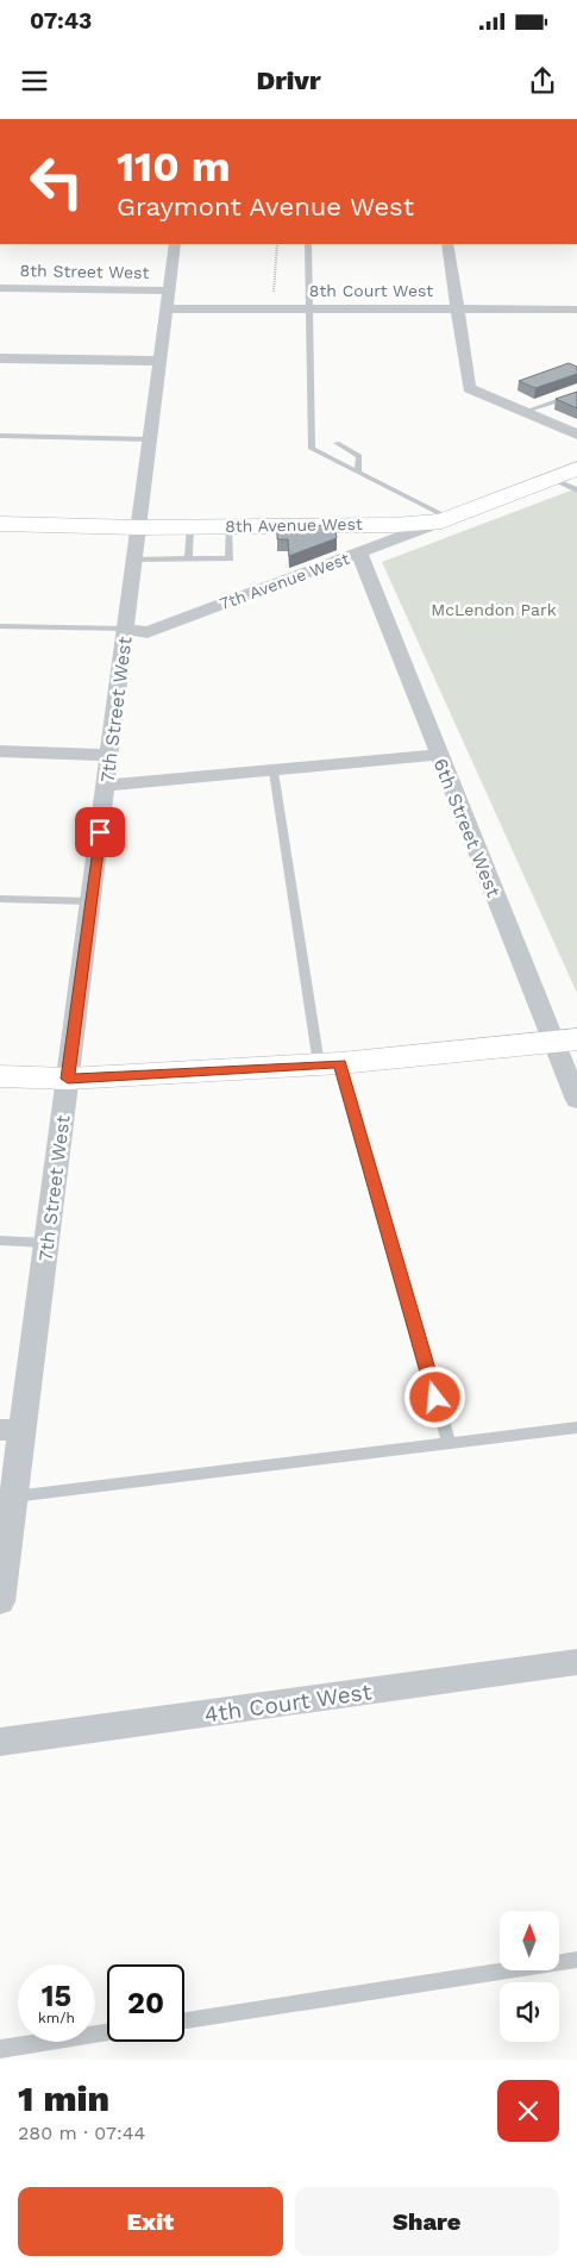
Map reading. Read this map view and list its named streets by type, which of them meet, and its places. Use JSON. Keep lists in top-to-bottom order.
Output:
{
  "streets": {
    "main road": ["8th Avenue West"],
    "street": [
      "8th Street West",
      "8th Court West",
      "7th Avenue West",
      "7th Street West",
      "6th Street West",
      "4th Court West"
    ]
  },
  "crossings": [
    ["8th Street West", "8th Court West"],
    ["8th Street West", "7th Street West"],
    ["8th Court West", "7th Street West"],
    ["8th Avenue West", "7th Avenue West"],
    ["8th Avenue West", "7th Street West"],
    ["7th Avenue West", "7th Street West"],
    ["7th Avenue West", "6th Street West"]
  ],
  "parks": ["McLendon Park"],
  "north": "top",
  "page": {
    "status": "07:43",
    "header": "Drivr",
    "turn": ["110 m", "Graymont Avenue West"],
    "speed": "15 km/h",
    "limit": "20",
    "heading": ["1 min", "280 m · 07:44"],
    "buttons": ["Exit", "Share"]
  }
}
